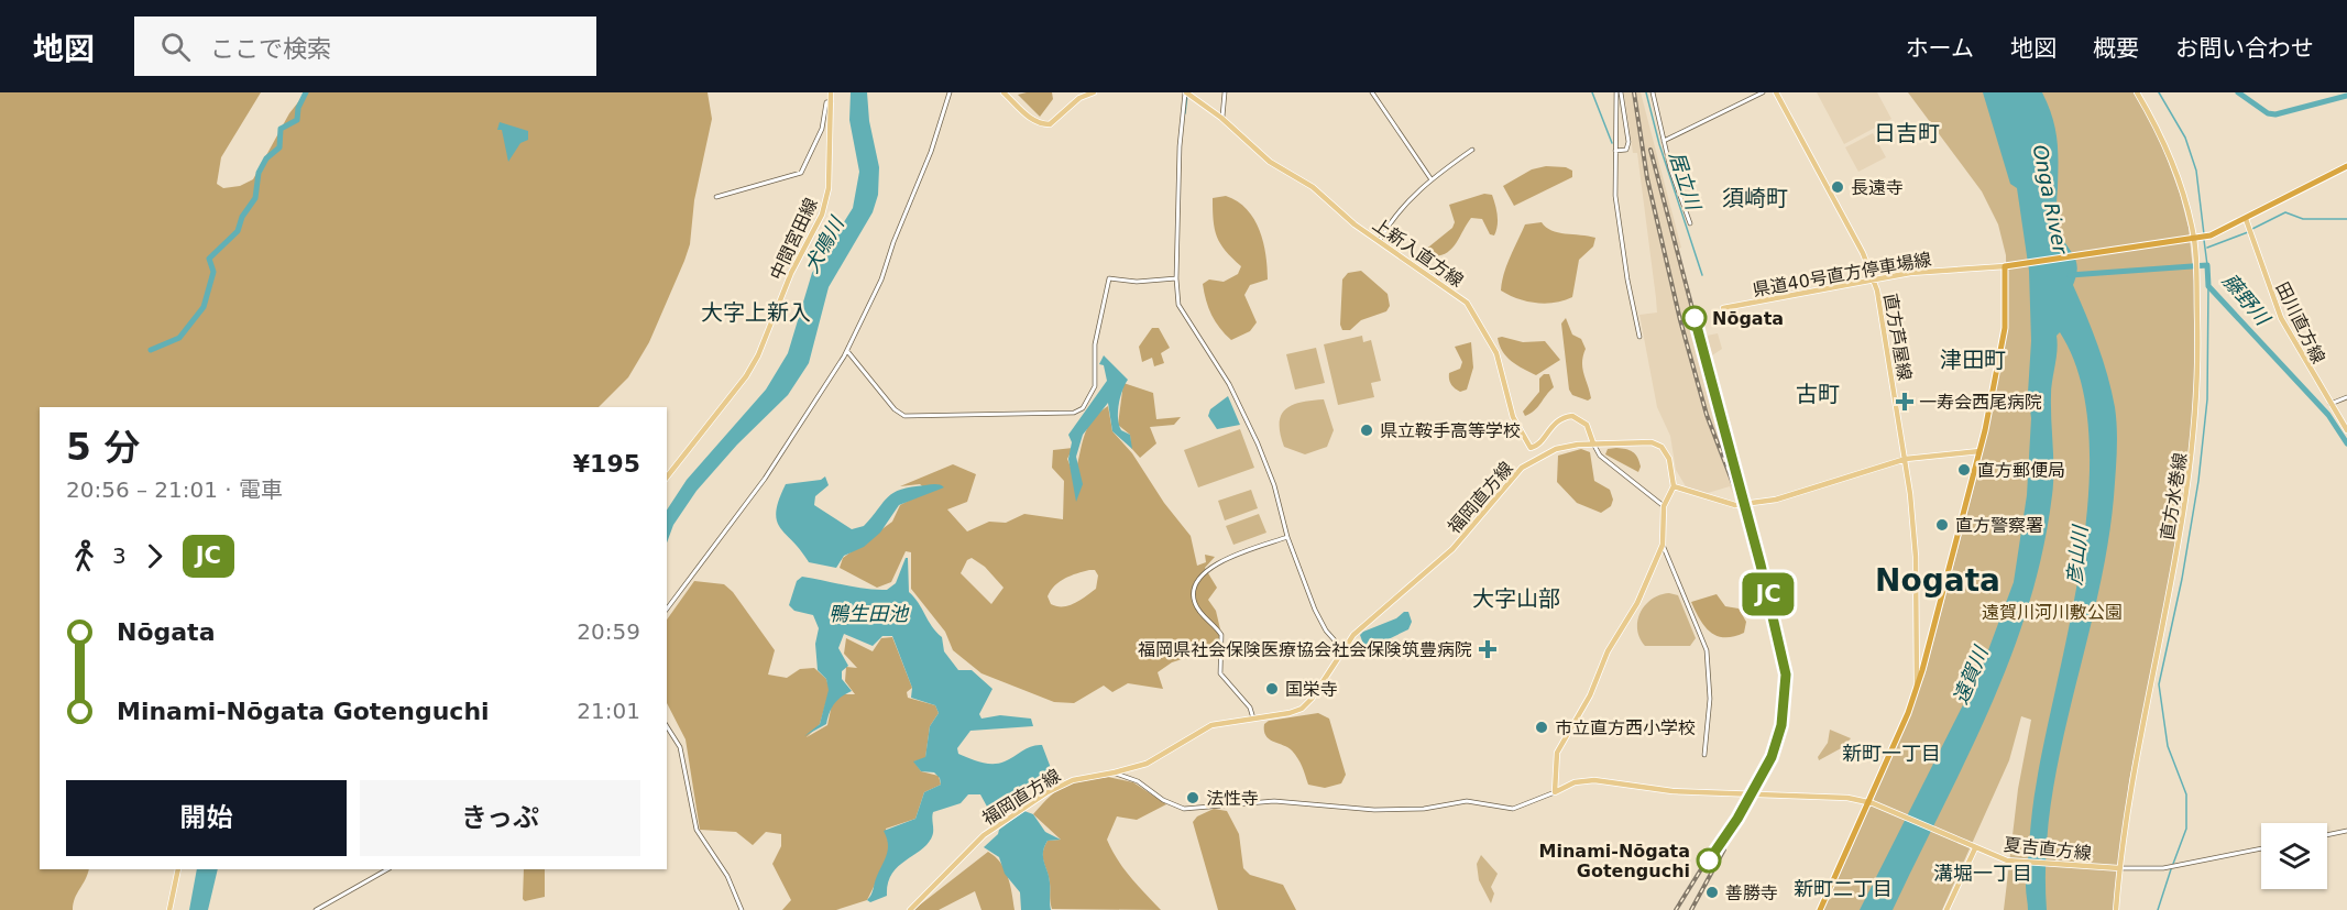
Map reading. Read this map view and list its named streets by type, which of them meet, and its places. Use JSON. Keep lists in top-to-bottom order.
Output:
{
  "streets": {
    "main road": [
      "中間宮田線",
      "上新入直方線",
      "県道40号直方停車場線",
      "田川直方線",
      "直方芦屋線",
      "直方水巻線",
      "福岡直方線",
      "夏吉直方線"
    ]
  },
  "crossings": [
    ["上新入直方線", "福岡直方線"],
    ["県道40号直方停車場線", "直方芦屋線"],
    ["直方水巻線", "夏吉直方線"]
  ],
  "districts": [
    "日吉町",
    "須崎町",
    "大字上新入",
    "津田町",
    "古町",
    "Nogata",
    "大字山部",
    "新町一丁目",
    "溝堀一丁目",
    "新町二丁目"
  ],
  "water": [
    "居立川",
    "Onga River",
    "犬鳴川",
    "藤野川",
    "彦山川",
    "鴨生田池",
    "遠賀川"
  ],
  "parks": ["遠賀川河川敷公園"],
  "places": {
    "other": [
      "長遠寺",
      "Nōgata",
      "県立鞍手高等学校",
      "直方郵便局",
      "直方警察署",
      "国栄寺",
      "市立直方西小学校",
      "法性寺",
      "Minami-Nōgata Gotenguchi",
      "善勝寺"
    ],
    "health": ["一寿会西尾病院", "福岡県社会保険医療協会社会保険筑豊病院"]
  },
  "page": {
    "header": "地図",
    "search": "ここで検索",
    "nav": [
      "ホーム",
      "地図",
      "概要",
      "お問い合わせ"
    ],
    "on_map": "JC",
    "heading": ["5 分", "20:56 – 21:01 · 電車", "¥195"],
    "legs": ["3", "JC"],
    "list": [
      {
        "name": "Nōgata",
        "value": "20:59"
      },
      {
        "name": "Minami-Nōgata Gotenguchi",
        "value": "21:01"
      }
    ],
    "buttons": ["開始", "きっぷ"]
  }
}
